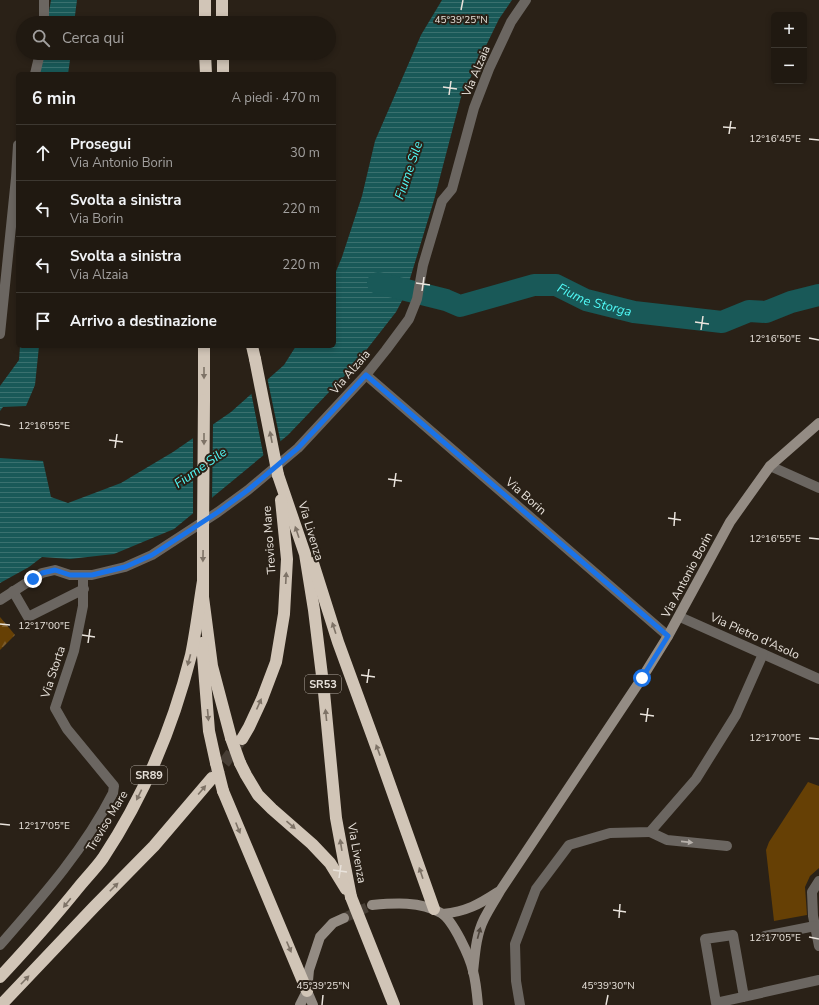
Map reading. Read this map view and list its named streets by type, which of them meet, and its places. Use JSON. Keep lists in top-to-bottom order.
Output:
{
  "streets": {
    "highway": [
      "Via Livenza",
      "Treviso Mare",
      "SR53",
      "SR89"
    ],
    "main road": ["Via Antonio Borin"],
    "street": [
      "Via Alzaia",
      "Via Borin",
      "Via Pietro d'Asolo",
      "Via Storta"
    ]
  },
  "crossings": [
    ["Via Alzaia", "Via Borin"],
    ["Via Alzaia", "Via Storta"],
    ["Via Borin", "Via Antonio Borin"],
    ["Via Livenza", "Treviso Mare"],
    ["Via Livenza", "SR53"],
    ["Via Antonio Borin", "Via Pietro d'Asolo"]
  ],
  "water": ["Fiume Sile", "Fiume Storga"],
  "page": {
    "map_buttons": ["+", "−"],
    "search": "Cerca qui",
    "heading": ["6 min", "A piedi · 470 m"],
    "list": [
      ["Prosegui", "Via Antonio Borin", "30 m"],
      ["Svolta a sinistra", "Via Borin", "220 m"],
      ["Svolta a sinistra", "Via Alzaia", "220 m"],
      "Arrivo a destinazione"
    ]
  },
  "coordinates": [
    "45°39'25\"N",
    "12°16'45\"E",
    "12°16'50\"E",
    "12°16'55\"E",
    "12°17'00\"E",
    "12°17'05\"E",
    "45°39'30\"N"
  ]
}
